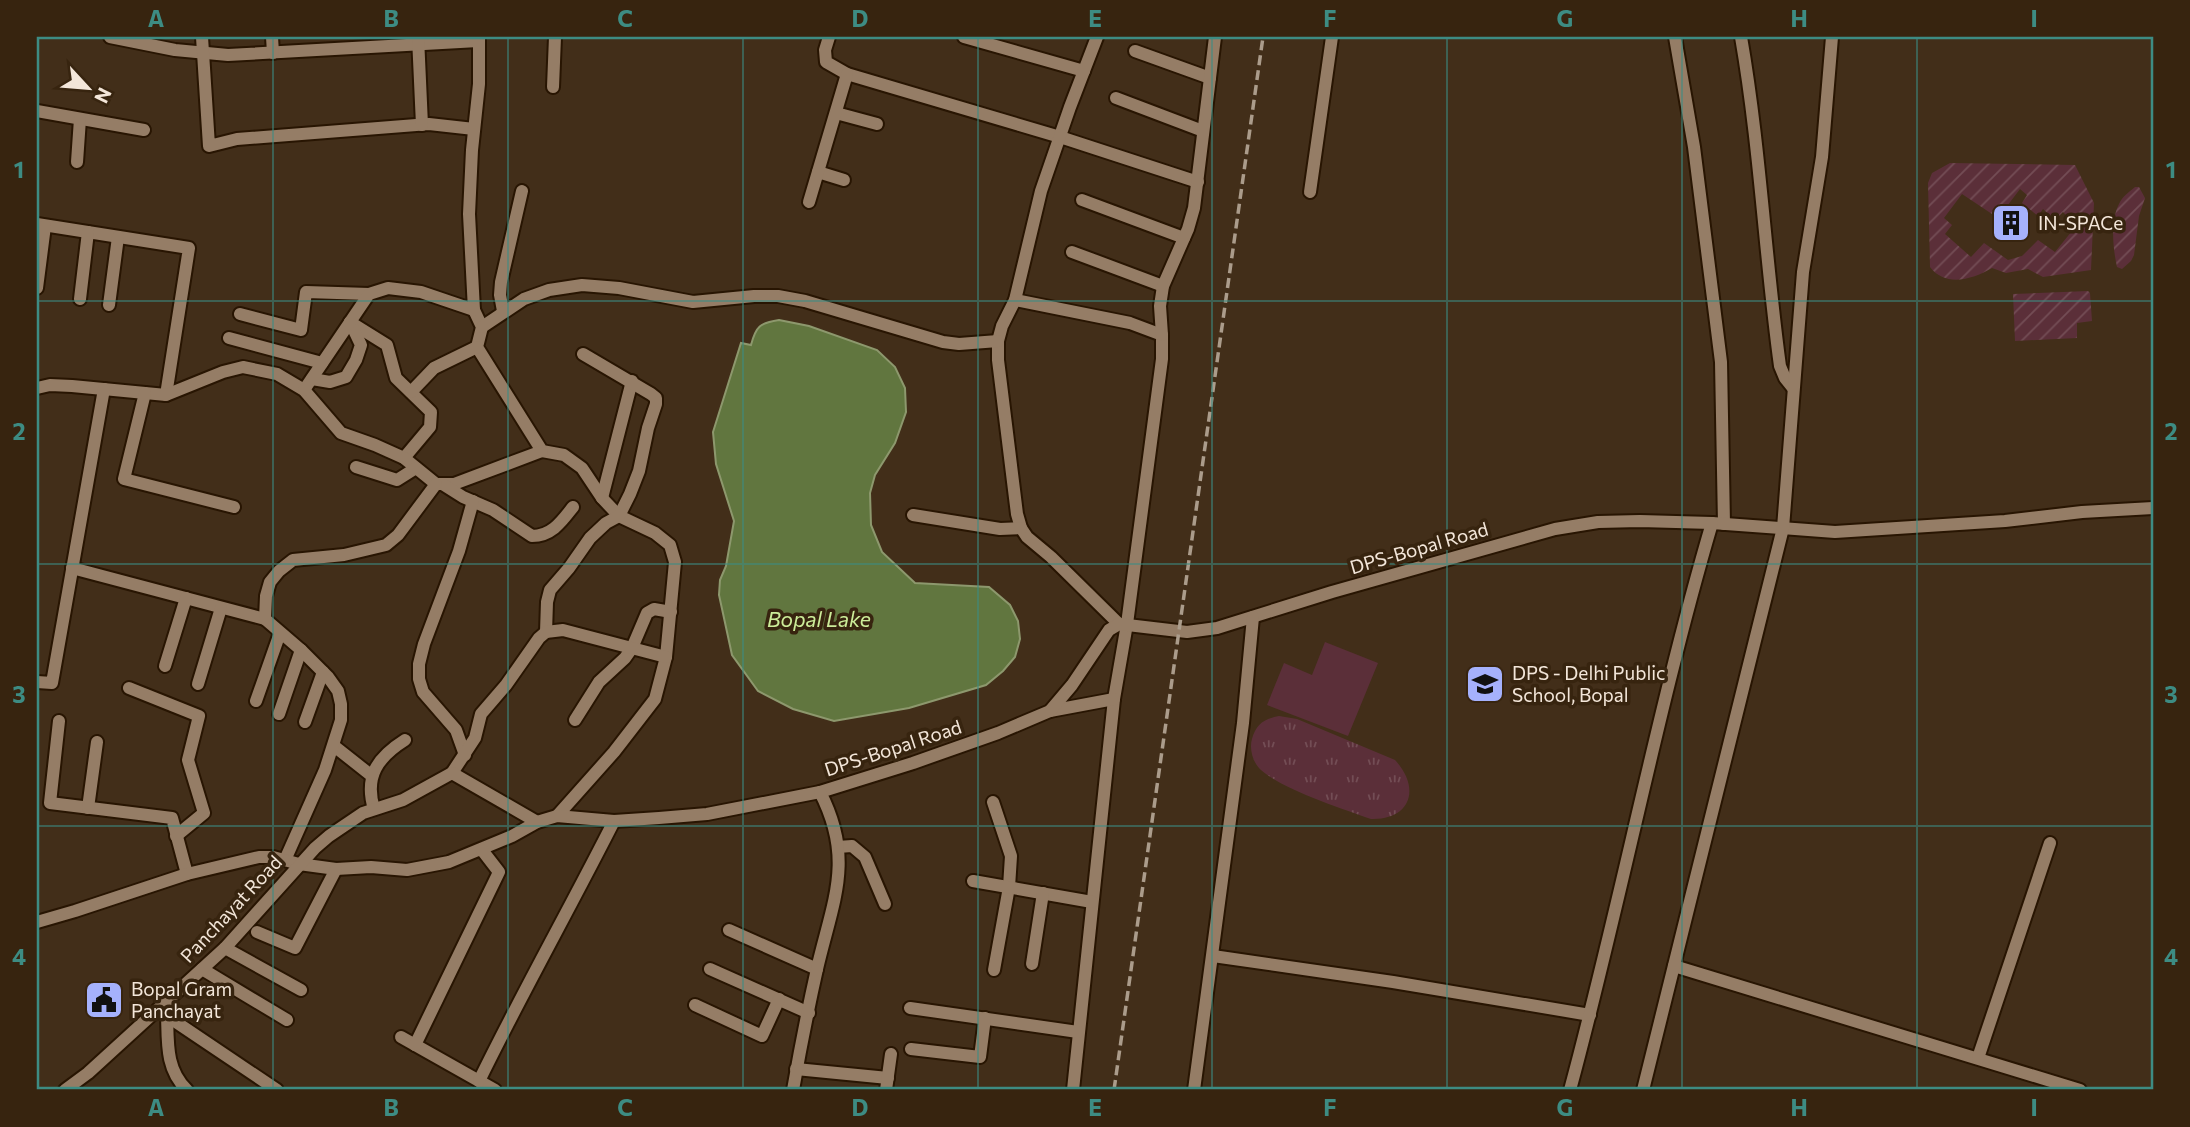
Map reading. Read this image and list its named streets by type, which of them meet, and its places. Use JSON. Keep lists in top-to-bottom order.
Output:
{
  "streets": {
    "street": ["DPS-Bopal Road", "Panchayat Road"]
  },
  "water": ["Bopal Lake"],
  "places": {
    "building": ["IN-SPACe"],
    "school or university": ["DPS - Delhi Public School, Bopal"],
    "public building": ["Bopal Gram Panchayat"]
  },
  "north": "bottom right",
  "grid": {
    "columns": [
      "A",
      "B",
      "C",
      "D",
      "E",
      "F",
      "G",
      "H",
      "I"
    ],
    "rows": [
      "1",
      "2",
      "3",
      "4"
    ]
  }
}
